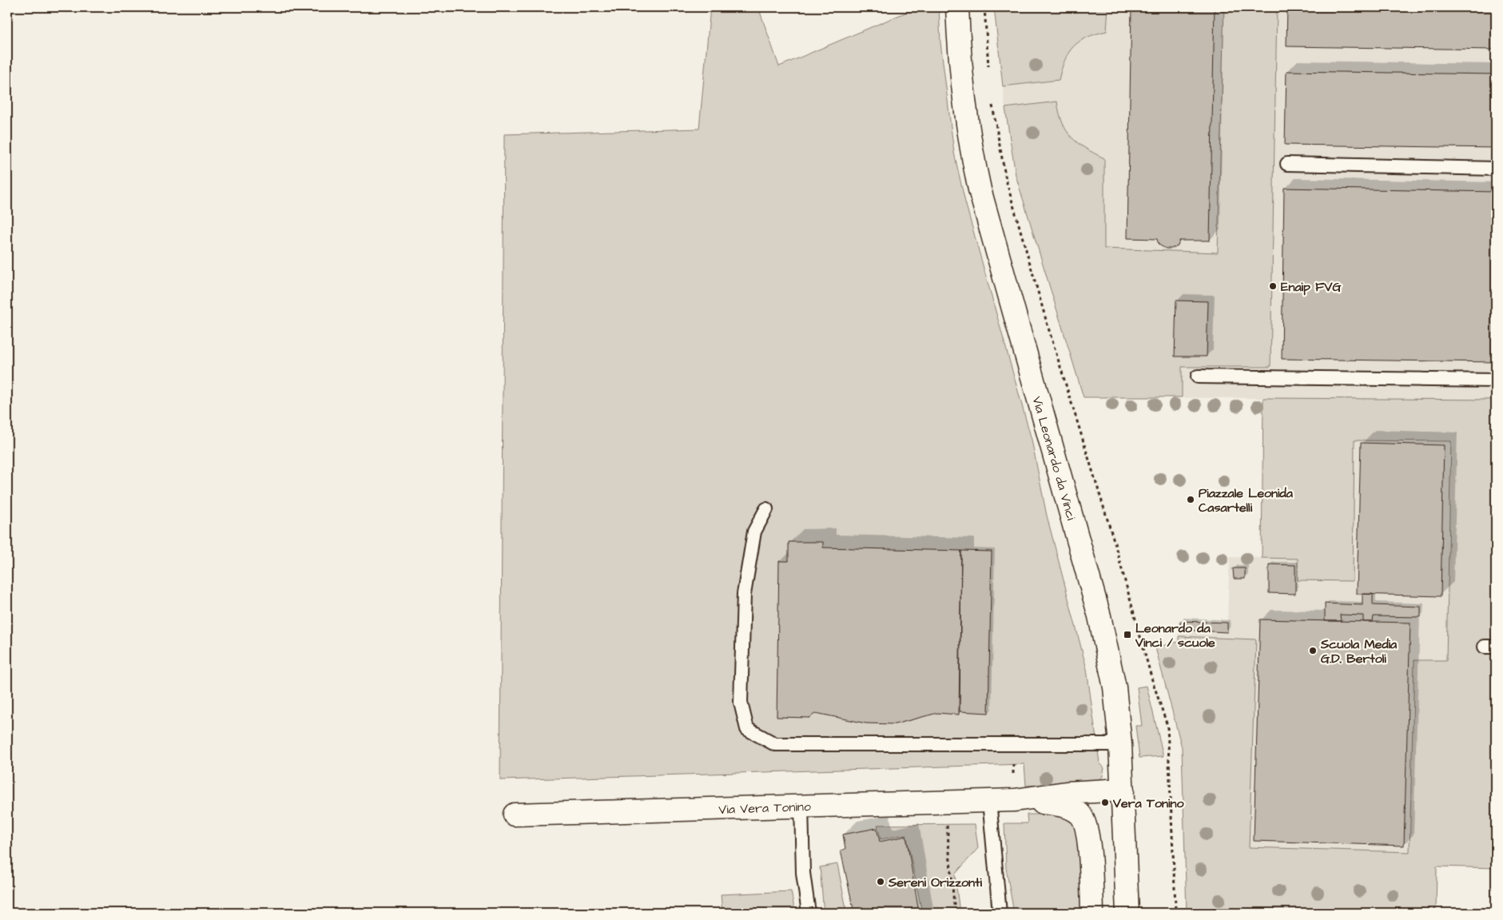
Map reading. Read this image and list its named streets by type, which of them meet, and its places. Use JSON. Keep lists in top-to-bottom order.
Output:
{
  "streets": {
    "street": ["Via Leonardo da Vinci", "Via Vera Tonino"]
  },
  "crossings": [
    ["Via Leonardo da Vinci", "Via Vera Tonino"]
  ],
  "places": {
    "other": [
      "Enaip FVG",
      "Piazzale Leonida Casartelli",
      "Scuola Media G.D. Bertoli",
      "Vera Tonino",
      "Sereni Orizzonti"
    ],
    "transit": ["Leonardo da Vinci / scuole"]
  }
}
